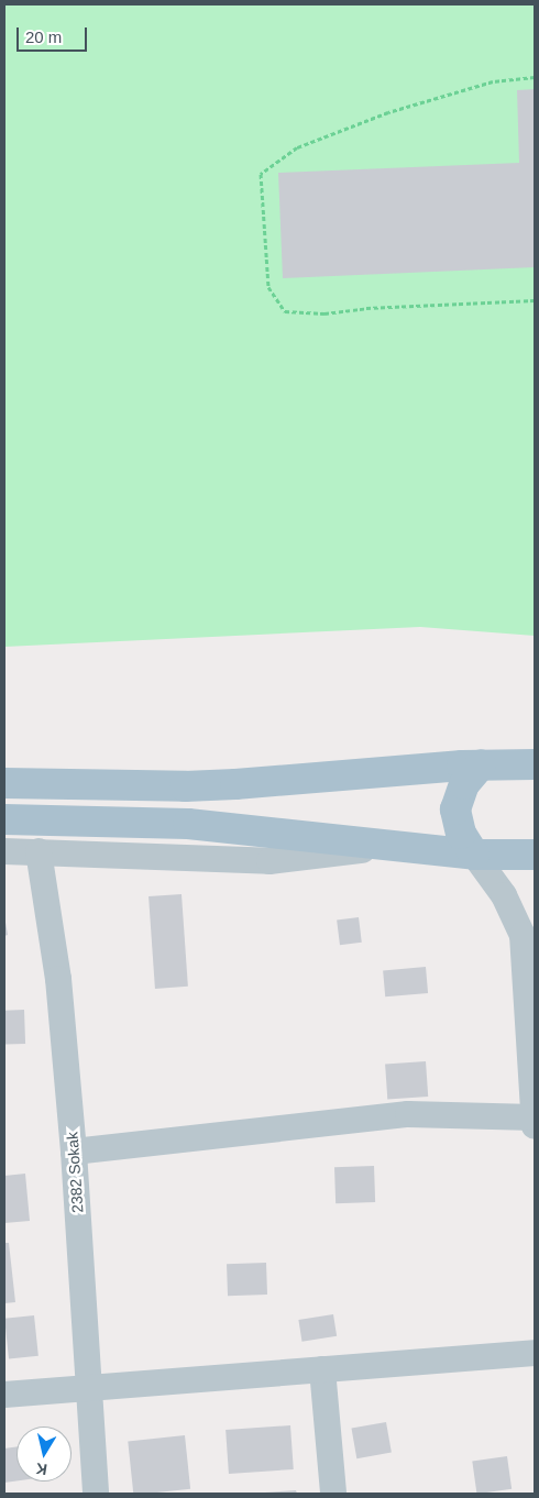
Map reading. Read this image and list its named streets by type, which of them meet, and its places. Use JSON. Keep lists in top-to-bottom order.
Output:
{
  "streets": {
    "street": ["2382 Sokak"]
  },
  "scale_bar": "20 m",
  "north": "bottom"
}
